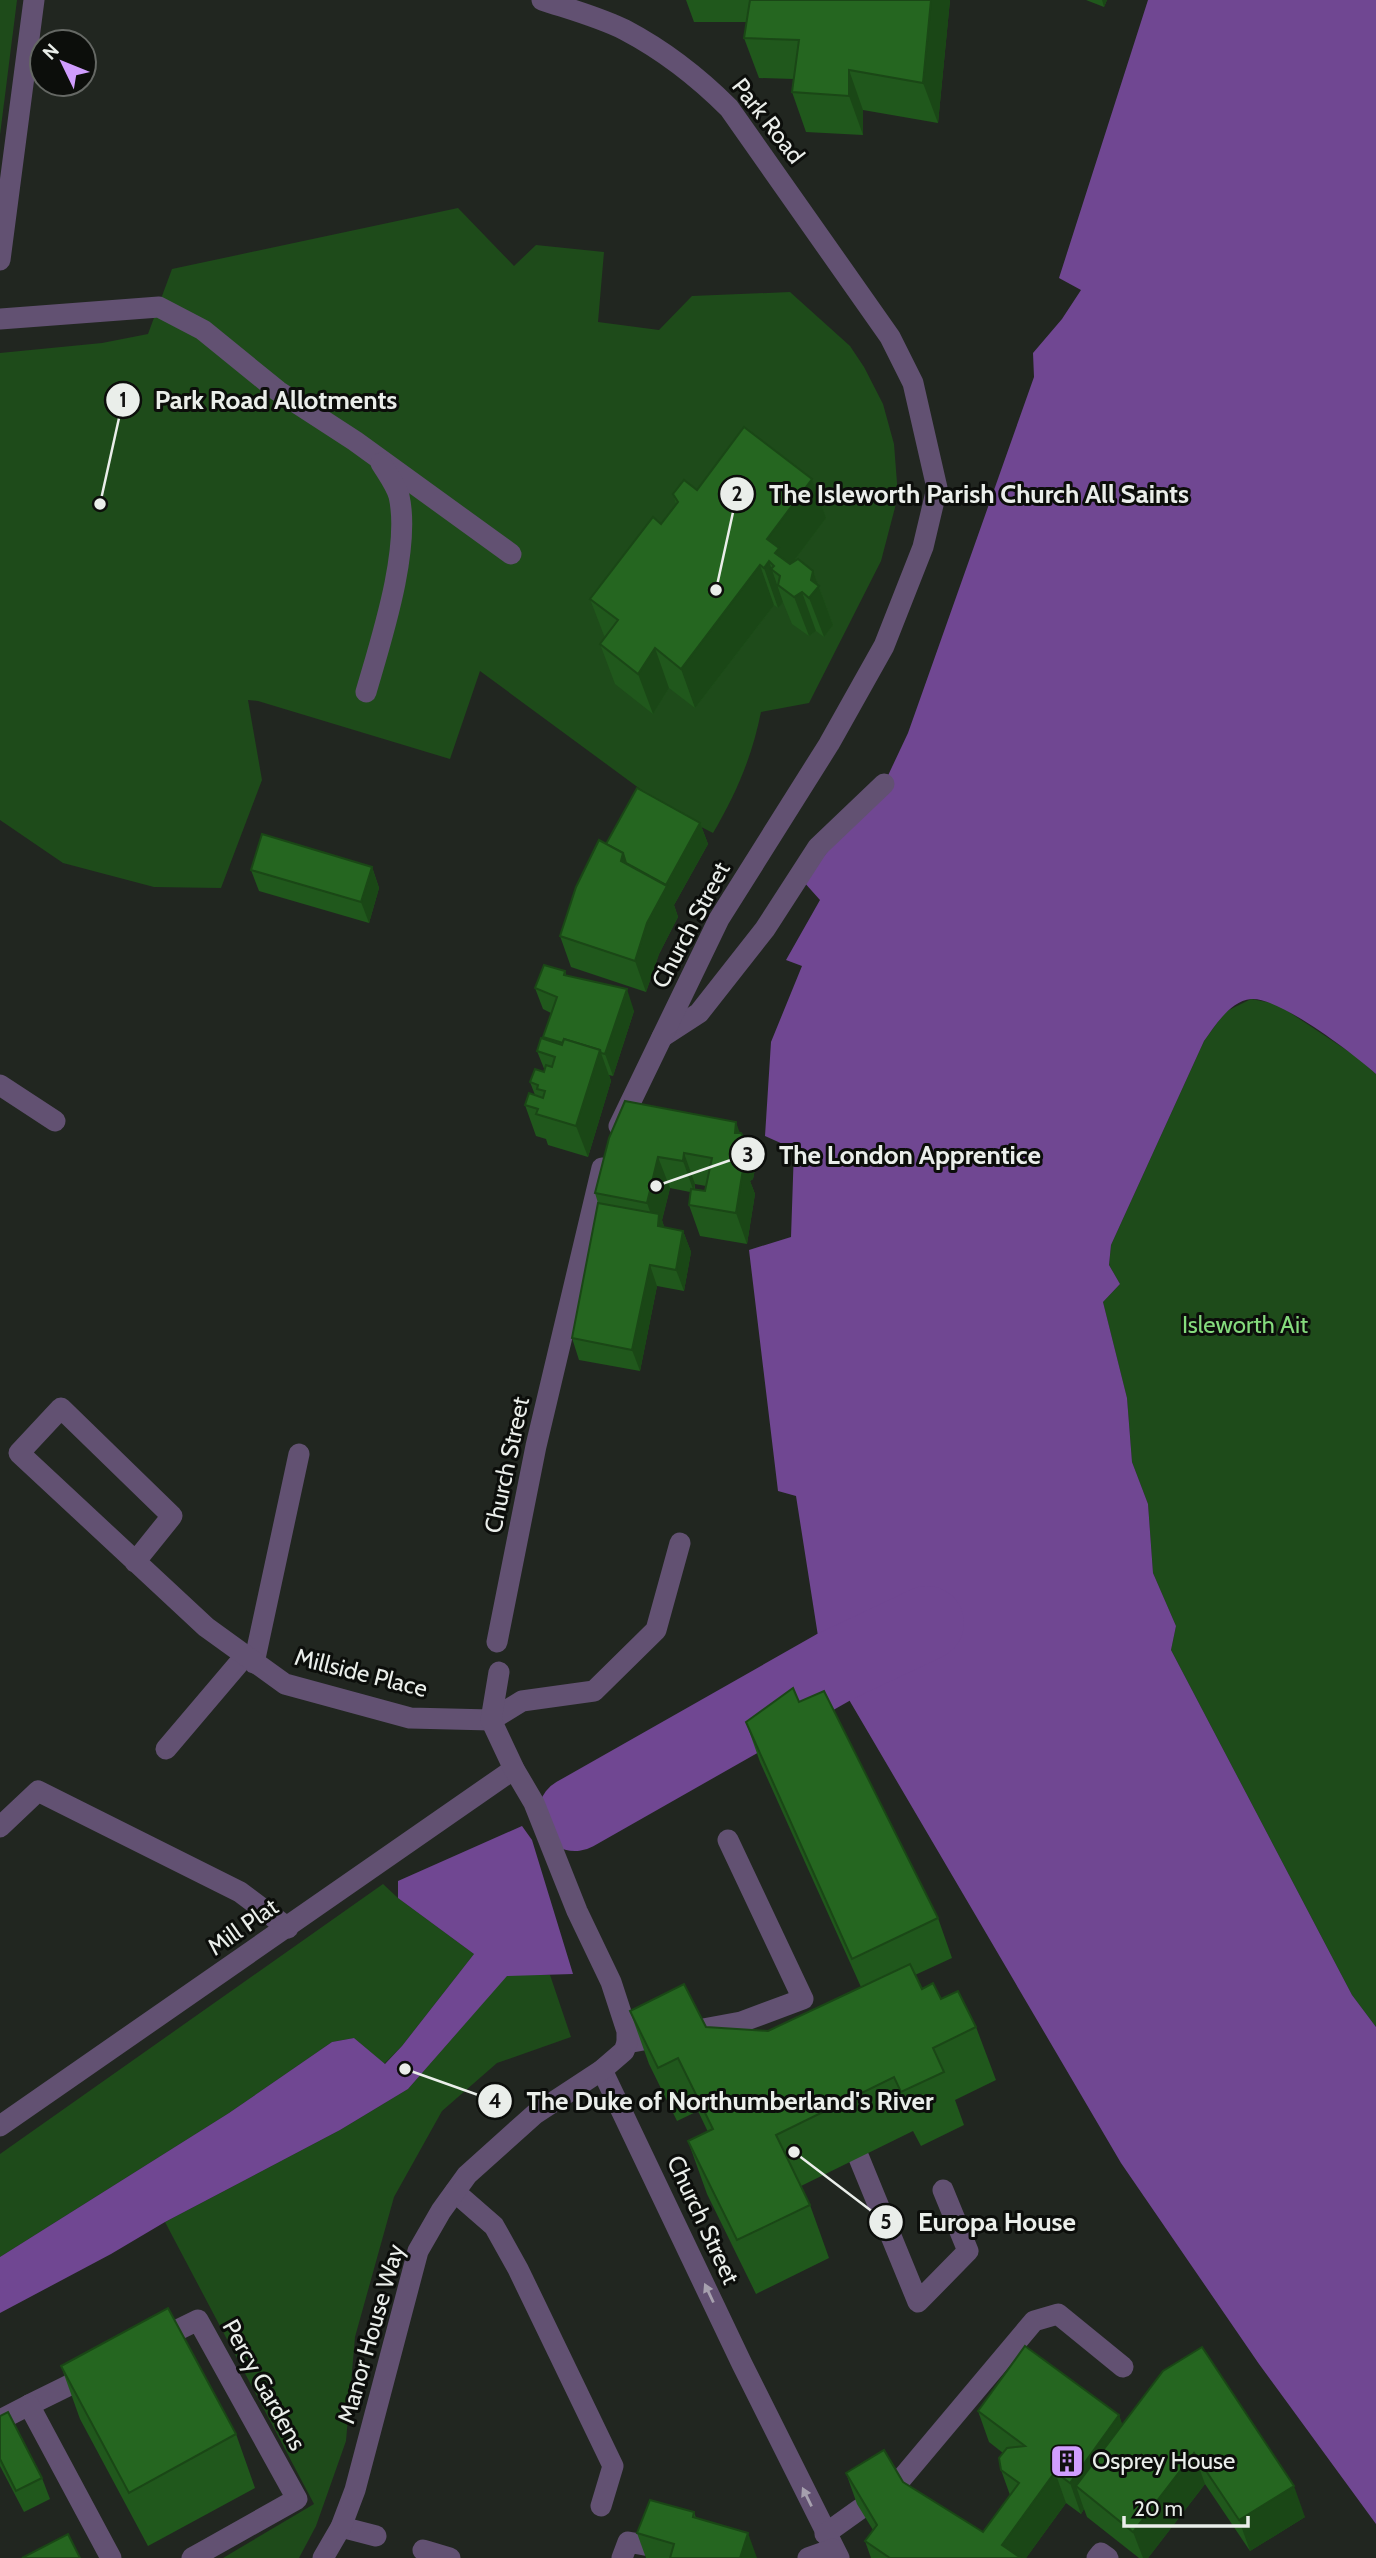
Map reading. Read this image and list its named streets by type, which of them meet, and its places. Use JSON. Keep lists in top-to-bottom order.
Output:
{
  "streets": {
    "street": [
      "Park Road",
      "Church Street",
      "Millside Place",
      "Mill Plat",
      "Manor House Way",
      "Percy Gardens"
    ]
  },
  "crossings": [
    ["Park Road", "Church Street"],
    ["Church Street", "Manor House Way"]
  ],
  "parks": ["Isleworth Ait"],
  "places": {
    "other": [
      "Park Road Allotments",
      "The Isleworth Parish Church All Saints",
      "The London Apprentice",
      "The Duke of Northumberland's River",
      "Europa House"
    ],
    "building": ["Osprey House"]
  },
  "scale_bar": "20 m",
  "north": "top left"
}
